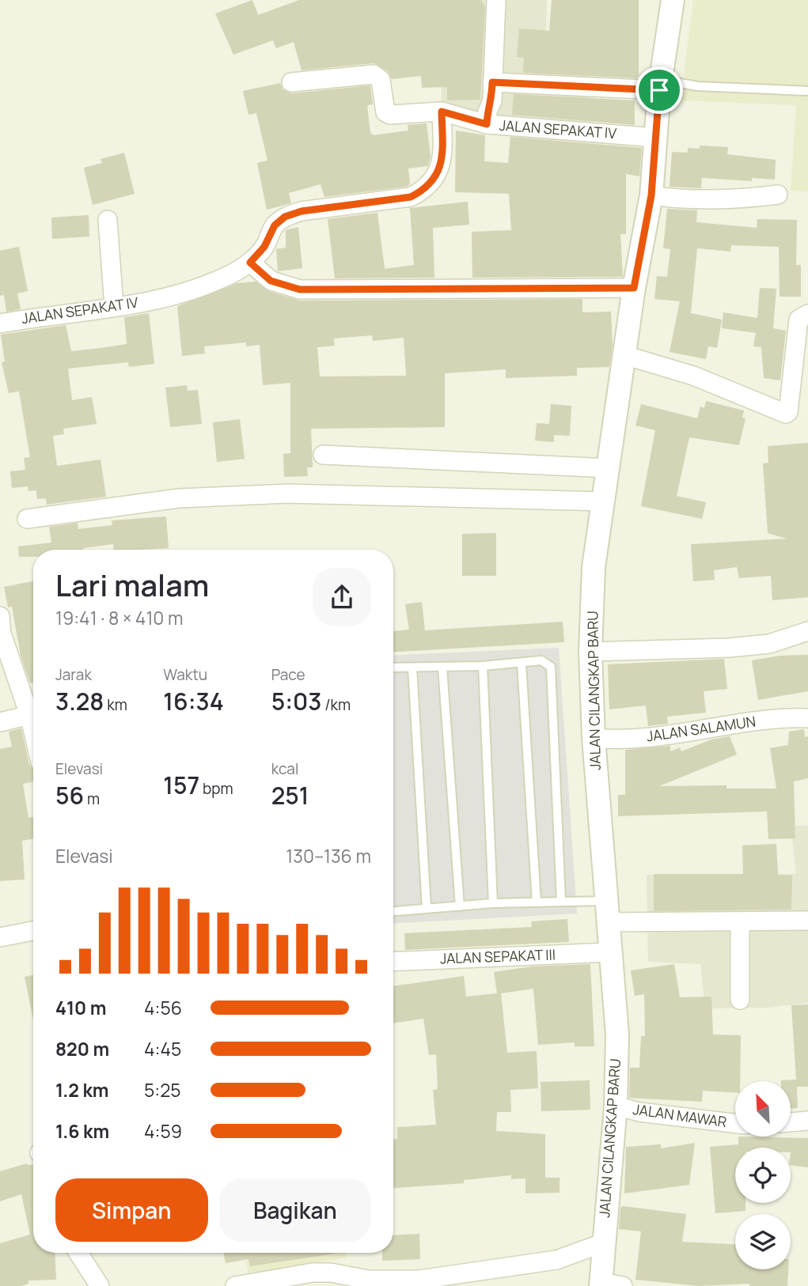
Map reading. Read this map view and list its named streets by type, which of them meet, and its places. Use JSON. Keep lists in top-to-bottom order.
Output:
{
  "streets": {
    "street": [
      "JALAN SEPAKAT IV",
      "JALAN CILANGKAP BARU",
      "JALAN SALAMUN",
      "JALAN SEPAKAT III",
      "JALAN MAWAR"
    ]
  },
  "crossings": [
    ["JALAN SEPAKAT IV", "JALAN CILANGKAP BARU"],
    ["JALAN CILANGKAP BARU", "JALAN SALAMUN"],
    ["JALAN CILANGKAP BARU", "JALAN SEPAKAT III"],
    ["JALAN CILANGKAP BARU", "JALAN MAWAR"]
  ],
  "north": "top left",
  "page": {
    "heading": ["Lari malam", "19:41 · 8 × 410 m"],
    "stats": [
      ["Jarak", "3.28 km"],
      ["Waktu", "16:34"],
      ["Pace", "5:03 /km"],
      ["Elevasi", "56 m"],
      ["157 bpm"],
      ["kcal", "251"]
    ],
    "chart": ["Elevasi", "130–136 m"],
    "list": [
      {
        "name": "410 m",
        "note": "4:56"
      },
      {
        "name": "820 m",
        "note": "4:45"
      },
      {
        "name": "1.2 km",
        "note": "5:25"
      },
      {
        "name": "1.6 km",
        "note": "4:59"
      }
    ],
    "buttons": ["Simpan", "Bagikan"]
  }
}
